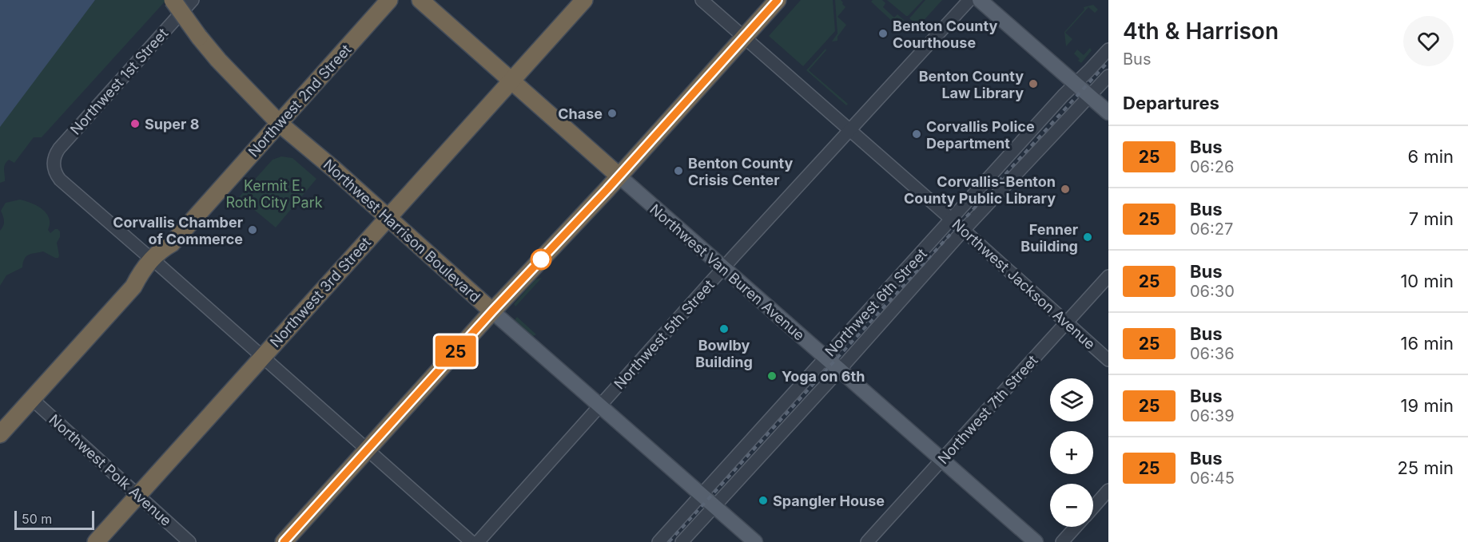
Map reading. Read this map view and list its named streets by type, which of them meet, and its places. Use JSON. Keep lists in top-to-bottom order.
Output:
{
  "streets": {
    "highway": [
      "Northwest 2nd Street",
      "Northwest Harrison Boulevard",
      "Northwest Van Buren Avenue",
      "Northwest 3rd Street"
    ],
    "street": [
      "Northwest 1st Street",
      "Northwest Jackson Avenue",
      "Northwest 6th Street",
      "Northwest 5th Street",
      "Northwest 7th Street",
      "Northwest Polk Avenue"
    ]
  },
  "crossings": [
    ["Northwest 1st Street", "Northwest 2nd Street"],
    ["Northwest 2nd Street", "Northwest Harrison Boulevard"],
    ["Northwest 2nd Street", "Northwest Polk Avenue"],
    ["Northwest Harrison Boulevard", "Northwest 3rd Street"],
    ["Northwest Harrison Boulevard", "Northwest 6th Street"],
    ["Northwest Harrison Boulevard", "Northwest 5th Street"],
    ["Northwest Van Buren Avenue", "Northwest 3rd Street"],
    ["Northwest Van Buren Avenue", "Northwest 6th Street"],
    ["Northwest Van Buren Avenue", "Northwest 5th Street"],
    ["Northwest Van Buren Avenue", "Northwest 7th Street"],
    ["Northwest Jackson Avenue", "Northwest 6th Street"],
    ["Northwest Jackson Avenue", "Northwest 5th Street"],
    ["Northwest Jackson Avenue", "Northwest 7th Street"],
    ["Northwest 3rd Street", "Northwest Polk Avenue"]
  ],
  "parks": ["Kermit E. Roth City Park"],
  "places": [
    "Benton County Courthouse",
    "Benton County Law Library",
    "Chase",
    "Super 8",
    "Corvallis Police Department",
    "Benton County Crisis Center",
    "Corvallis-Benton County Public Library",
    "Corvallis Chamber of Commerce",
    "Fenner Building",
    "Bowlby Building",
    "Yoga on 6th",
    "Spangler House"
  ],
  "lines": ["bus line 25"],
  "scale_bar": "50 m",
  "page": {
    "on_map": "25",
    "heading": [
      ["4th & Harrison", "Bus"],
      "Departures"
    ],
    "list": [
      {
        "mark": "25",
        "name": "Bus",
        "note": "06:26",
        "value": "6 min"
      },
      {
        "mark": "25",
        "name": "Bus",
        "note": "06:27",
        "value": "7 min"
      },
      {
        "mark": "25",
        "name": "Bus",
        "note": "06:30",
        "value": "10 min"
      },
      {
        "mark": "25",
        "name": "Bus",
        "note": "06:36",
        "value": "16 min"
      },
      {
        "mark": "25",
        "name": "Bus",
        "note": "06:39",
        "value": "19 min"
      },
      {
        "mark": "25",
        "name": "Bus",
        "note": "06:45",
        "value": "25 min"
      }
    ],
    "map_buttons": ["+", "−"],
    "scale": "50 m"
  }
}
